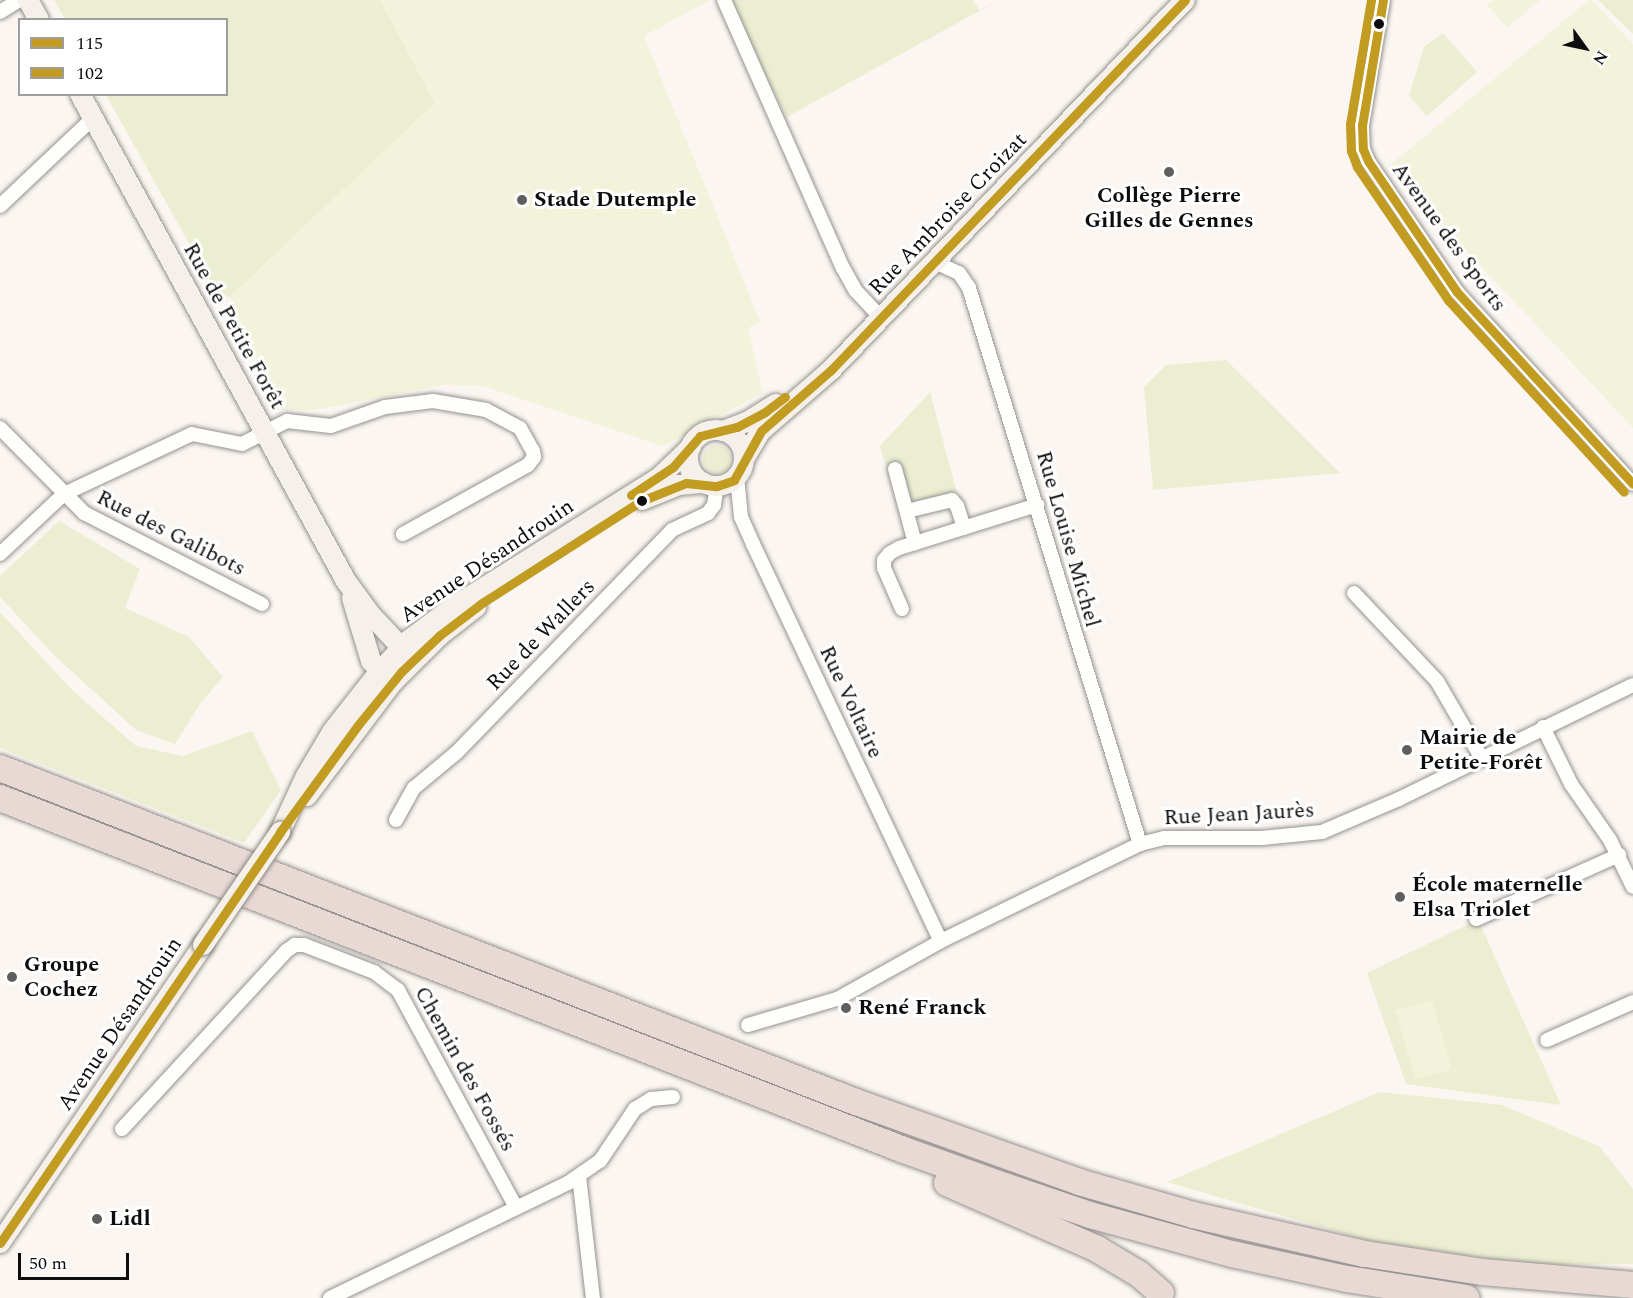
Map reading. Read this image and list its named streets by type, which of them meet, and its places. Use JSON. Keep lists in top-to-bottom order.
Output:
{
  "streets": {
    "main road": ["Rue Ambroise Croizat", "Rue de Petite Forêt", "Avenue Désandrouin"],
    "street": [
      "Avenue des Sports",
      "Rue des Galibots",
      "Rue Louise Michel",
      "Rue de Wallers",
      "Rue Voltaire",
      "Rue Jean Jaurès",
      "Chemin des Fossés"
    ]
  },
  "crossings": [
    ["Rue Ambroise Croizat", "Rue Louise Michel"],
    ["Rue Ambroise Croizat", "Avenue Désandrouin"],
    ["Rue Ambroise Croizat", "Rue de Wallers"],
    ["Rue Ambroise Croizat", "Rue Voltaire"],
    ["Rue de Petite Forêt", "Avenue Désandrouin"],
    ["Rue Louise Michel", "Rue Jean Jaurès"],
    ["Avenue Désandrouin", "Rue de Wallers"],
    ["Avenue Désandrouin", "Rue Voltaire"],
    ["Rue de Wallers", "Rue Voltaire"],
    ["Rue Voltaire", "Rue Jean Jaurès"]
  ],
  "places": [
    "Collège Pierre Gilles de Gennes",
    "Stade Dutemple",
    "Mairie de Petite-Forêt",
    "École maternelle Elsa Triolet",
    "Groupe Cochez",
    "René Franck",
    "Lidl"
  ],
  "lines": ["transit line 115", "transit line 102"],
  "legend": ["115", "102"],
  "scale_bar": "50 m",
  "north": "bottom right"
}
